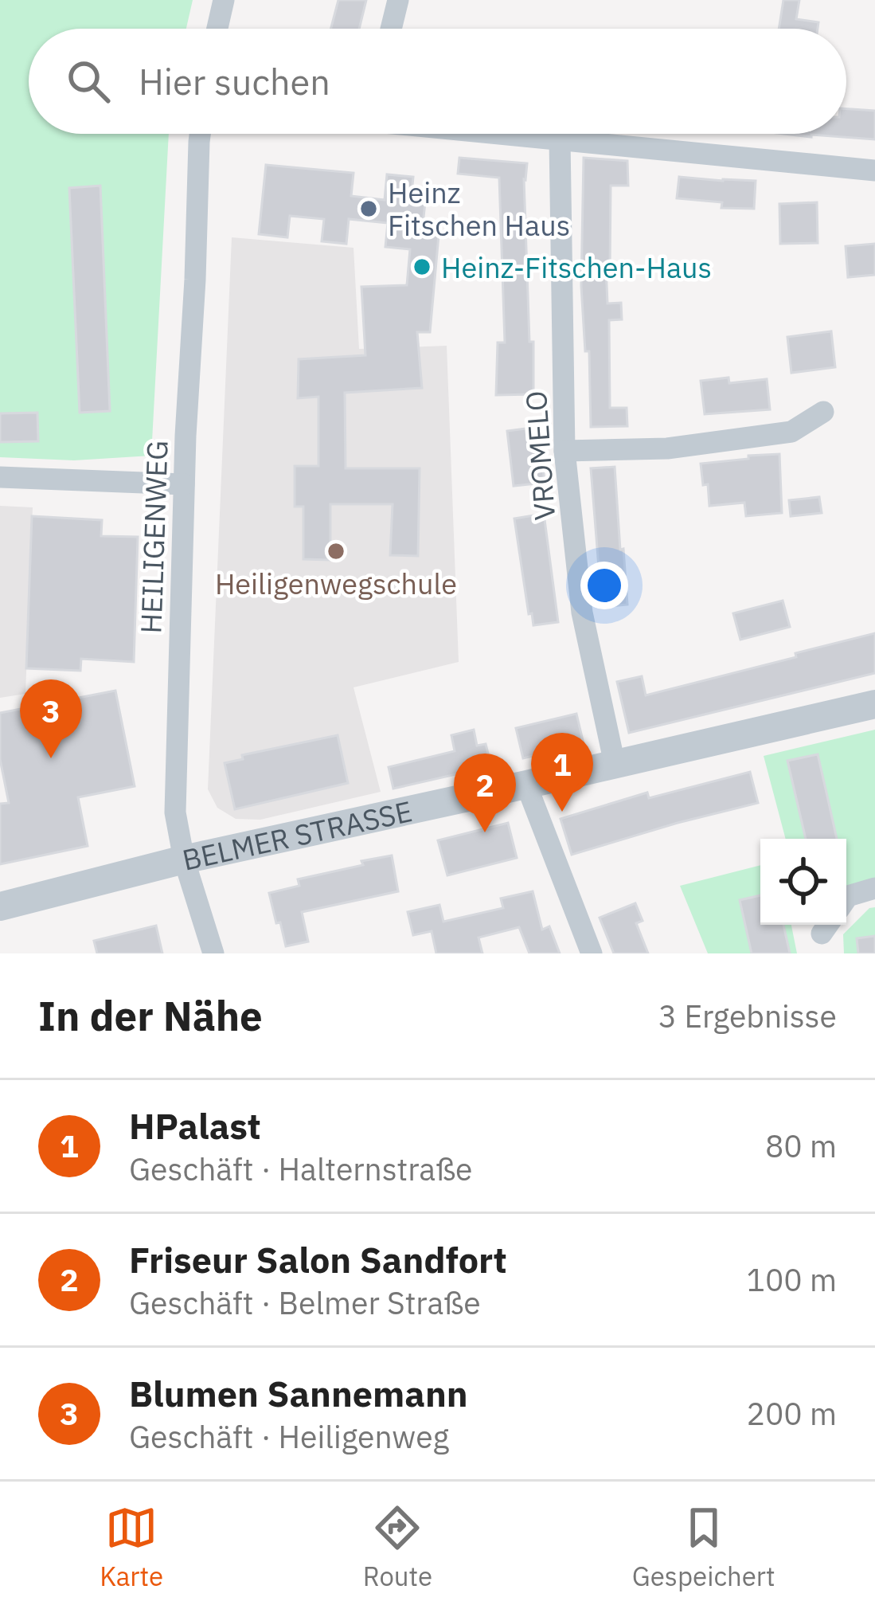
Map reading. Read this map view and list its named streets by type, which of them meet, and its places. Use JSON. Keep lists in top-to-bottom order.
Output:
{
  "streets": {
    "street": ["VROMELO", "HEILIGENWEG", "BELMER STRASSE"]
  },
  "crossings": [
    ["VROMELO", "BELMER STRASSE"],
    ["HEILIGENWEG", "BELMER STRASSE"]
  ],
  "places": ["Heinz Fitschen Haus", "Heinz-Fitschen-Haus", "Heiligenwegschule"],
  "page": {
    "search": "Hier suchen",
    "pins": ["3", "1", "2"],
    "heading": ["In der Nähe", "3 Ergebnisse"],
    "list": [
      {
        "mark": "1",
        "name": "HPalast",
        "note": "Geschäft · Halternstraße",
        "value": "80 m"
      },
      {
        "mark": "2",
        "name": "Friseur Salon Sandfort",
        "note": "Geschäft · Belmer Straße",
        "value": "100 m"
      },
      {
        "mark": "3",
        "name": "Blumen Sannemann",
        "note": "Geschäft · Heiligenweg",
        "value": "200 m"
      }
    ],
    "nav": ["Karte", "Route", "Gespeichert"]
  }
}
